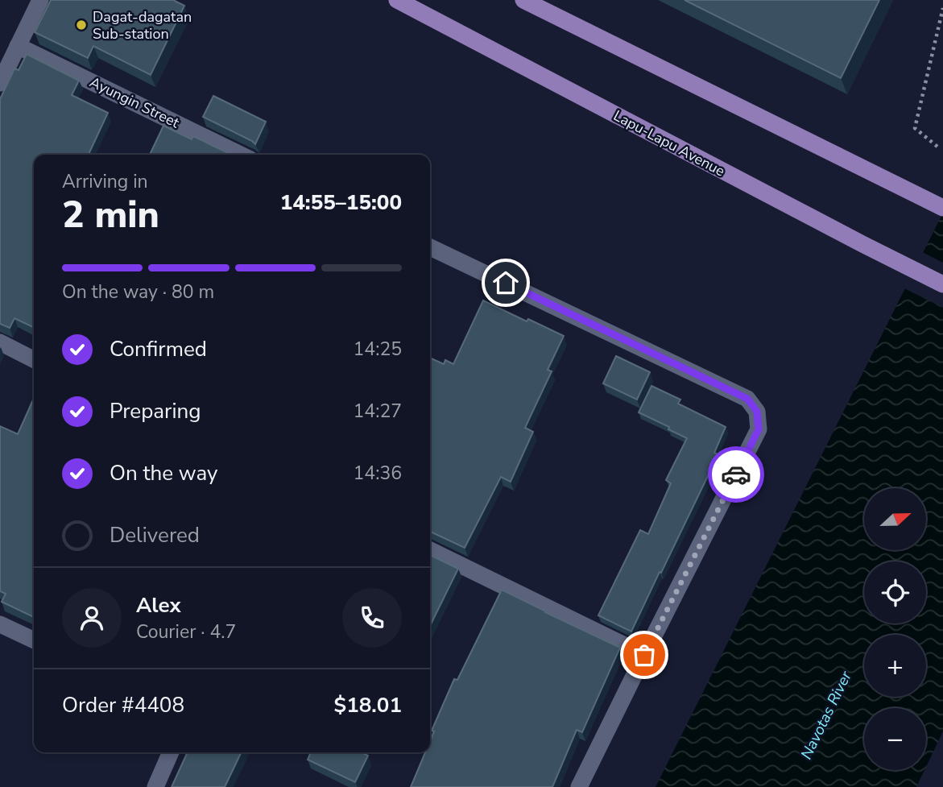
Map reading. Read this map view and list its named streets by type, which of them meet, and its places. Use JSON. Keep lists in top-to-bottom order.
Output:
{
  "streets": {
    "main road": ["Lapu-Lapu Avenue"],
    "street": ["Ayungin Street"]
  },
  "water": ["Navotas River"],
  "places": ["Dagat-dagatan Sub-station"],
  "north": "right",
  "page": {
    "heading": ["2 min", "Arriving in", "14:55–15:00"],
    "panel": [
      "Alex",
      "Courier · 4.7",
      "Order #4408",
      "$18.01"
    ],
    "bar": "On the way · 80 m",
    "list": [
      ["Confirmed", "14:25"],
      ["Preparing", "14:27"],
      ["On the way", "14:36"],
      "Delivered"
    ],
    "map_buttons": ["+", "−"]
  }
}
